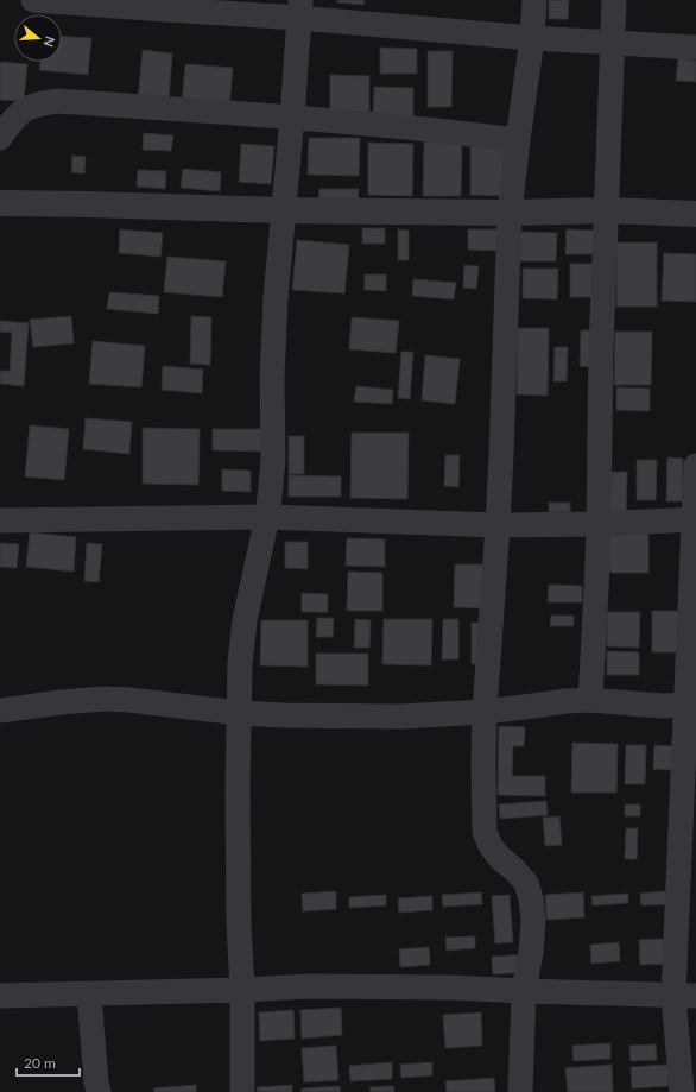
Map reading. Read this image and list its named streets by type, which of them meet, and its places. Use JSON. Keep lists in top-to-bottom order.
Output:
{
  "scale_bar": "20 m",
  "north": "right"
}
